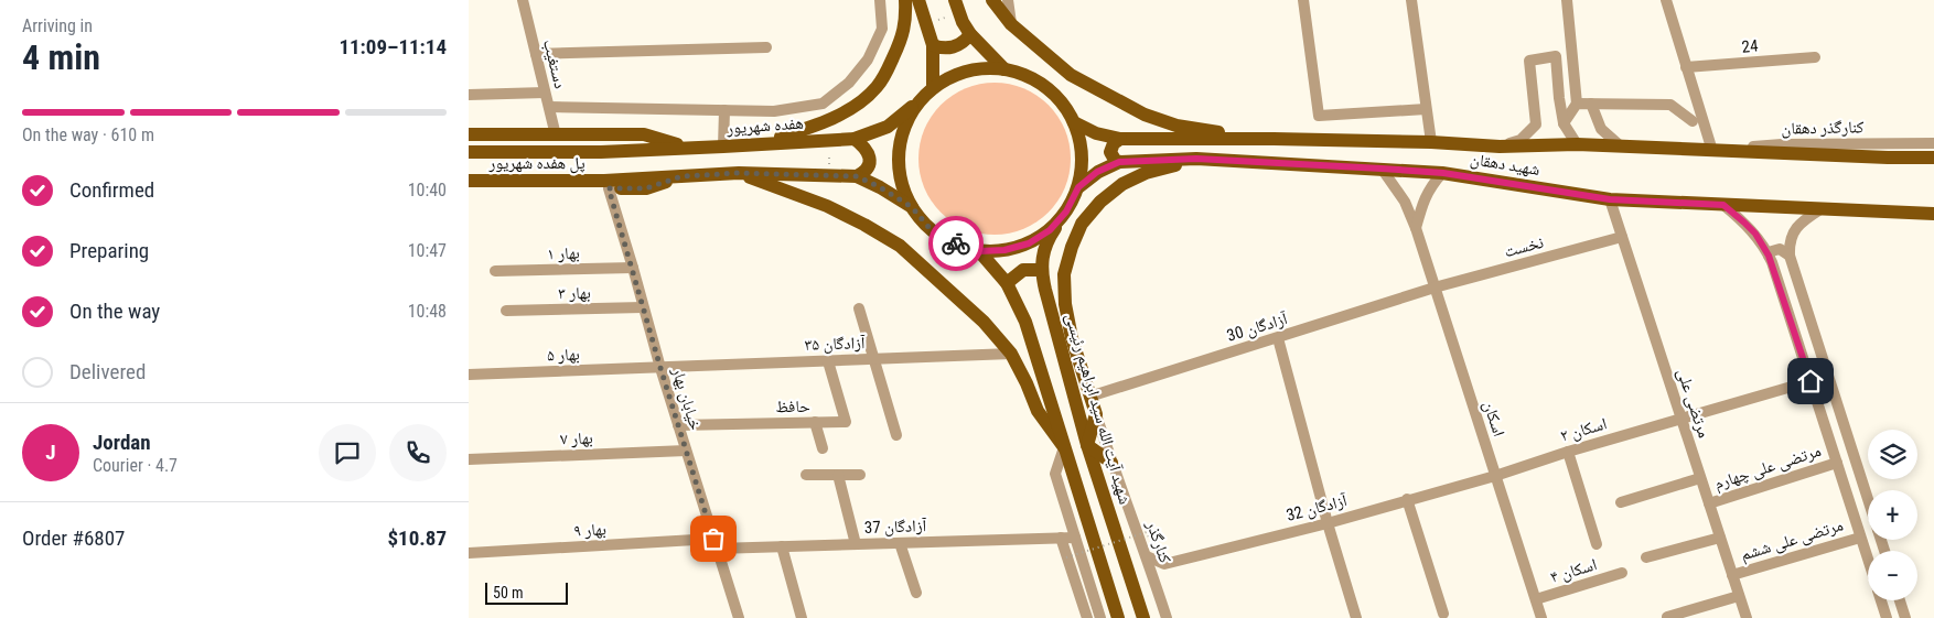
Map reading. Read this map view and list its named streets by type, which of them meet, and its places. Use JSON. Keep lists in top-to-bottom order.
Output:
{
  "streets": {
    "main road": [
      "هفده شهریور",
      "پل هفده شهریور",
      "شهید دهقان",
      "شهید آیت الله سید ابراهیم رئیسی"
    ],
    "street": [
      "24",
      "دستغیب",
      "کنارگذر دهقان",
      "نخست",
      "بهار ۱",
      "بهار ۳",
      "آزادگان 30",
      "آزادگان ۳۵",
      "بهار ۵",
      "خیابان بهار",
      "مرتضی علی",
      "حافظ",
      "اسکان",
      "اسکان ۲",
      "بهار ۷",
      "مرتضی علی چهارم",
      "آزادگان 32",
      "آزادگان 37",
      "بهار ۹",
      "مرتضی علی ششم",
      "کنارگذر",
      "اسکان ۴"
    ]
  },
  "crossings": [
    ["هفده شهریور", "پل هفده شهریور"],
    ["هفده شهریور", "شهید دهقان"],
    ["هفده شهریور", "شهید آیت الله سید ابراهیم رئیسی"],
    ["کنارگذر دهقان", "شهید دهقان"],
    ["پل هفده شهریور", "خیابان بهار"],
    ["شهید دهقان", "مرتضی علی"],
    ["شهید دهقان", "شهید آیت الله سید ابراهیم رئیسی"],
    ["شهید دهقان", "اسکان"],
    ["نخست", "آزادگان 30"],
    ["نخست", "مرتضی علی"],
    ["نخست", "اسکان"],
    ["بهار ۱", "خیابان بهار"],
    ["بهار ۳", "خیابان بهار"],
    ["آزادگان 30", "اسکان"],
    ["آزادگان ۳۵", "بهار ۵"],
    ["آزادگان ۳۵", "خیابان بهار"],
    ["آزادگان ۳۵", "حافظ"],
    ["بهار ۵", "خیابان بهار"],
    ["خیابان بهار", "حافظ"],
    ["خیابان بهار", "بهار ۷"],
    ["خیابان بهار", "آزادگان 37"],
    ["خیابان بهار", "بهار ۹"],
    ["مرتضی علی", "اسکان ۲"],
    ["مرتضی علی", "مرتضی علی چهارم"],
    ["مرتضی علی", "مرتضی علی ششم"],
    ["اسکان", "اسکان ۲"],
    ["اسکان", "آزادگان 32"],
    ["اسکان", "اسکان ۴"],
    ["اسکان ۲", "آزادگان 32"],
    ["آزادگان 32", "کنارگذر"],
    ["آزادگان 37", "بهار ۹"]
  ],
  "scale_bar": "50 m",
  "page": {
    "heading": ["4 min", "Arriving in", "11:09–11:14"],
    "panel": [
      "Jordan",
      "Courier · 4.7",
      "Order #6807",
      "$10.87"
    ],
    "bar": "On the way · 610 m",
    "list": [
      ["Confirmed", "10:40"],
      ["Preparing", "10:47"],
      ["On the way", "10:48"],
      "Delivered"
    ],
    "round": "J",
    "map_buttons": ["+", "−"],
    "scale": "50 m"
  }
}
